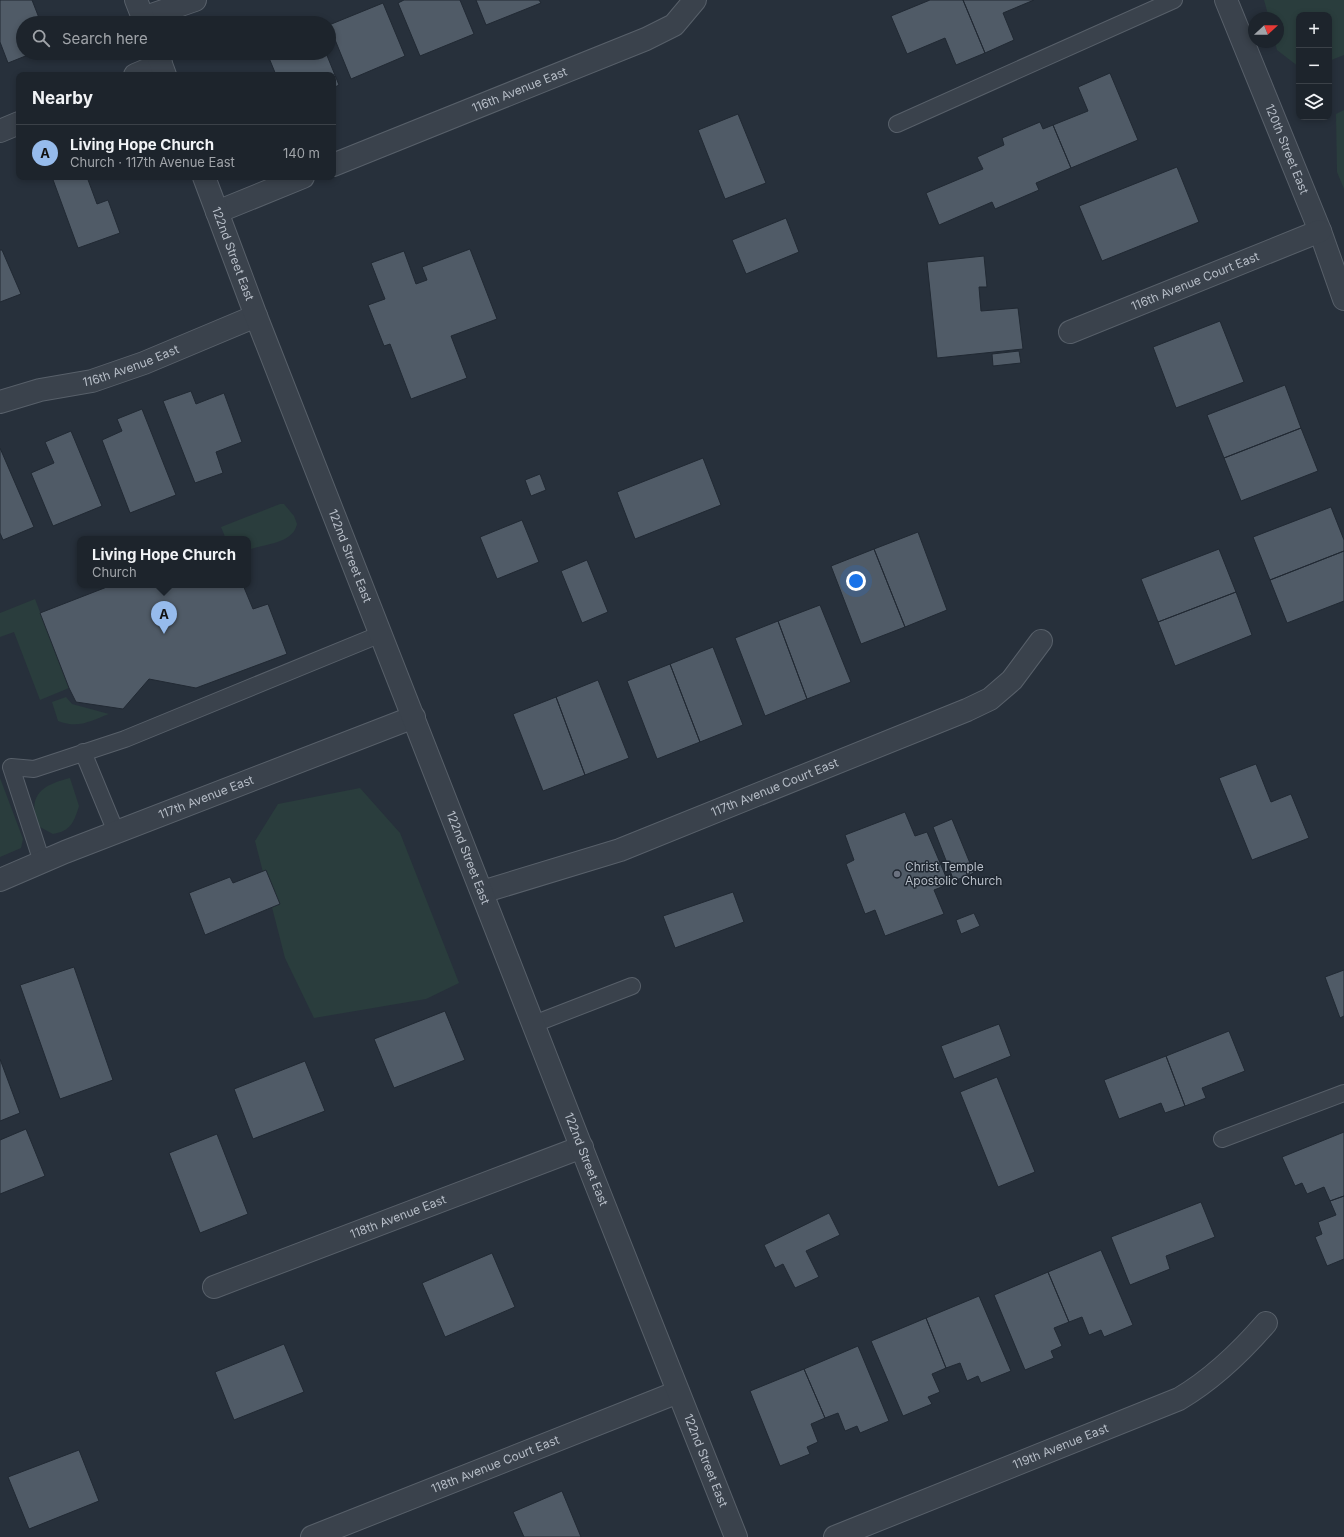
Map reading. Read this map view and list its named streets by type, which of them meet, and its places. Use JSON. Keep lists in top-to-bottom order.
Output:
{
  "streets": {
    "street": [
      "116th Avenue East",
      "120th Street East",
      "122nd Street East",
      "116th Avenue Court East",
      "117th Avenue Court East",
      "117th Avenue East",
      "118th Avenue East",
      "119th Avenue East",
      "118th Avenue Court East"
    ]
  },
  "crossings": [
    ["116th Avenue East", "122nd Street East"],
    ["120th Street East", "116th Avenue Court East"],
    ["122nd Street East", "117th Avenue Court East"],
    ["122nd Street East", "117th Avenue East"],
    ["122nd Street East", "118th Avenue East"],
    ["122nd Street East", "118th Avenue Court East"]
  ],
  "places": ["Christ Temple Apostolic Church"],
  "north": "right",
  "page": {
    "map_buttons": ["+", "−"],
    "search": "Search here",
    "heading": "Nearby",
    "list": [
      {
        "mark": "A",
        "name": "Living Hope Church",
        "note": "Church · 117th Avenue East",
        "value": "140 m"
      }
    ],
    "popup": ["Living Hope Church", "Church"],
    "pins": "A"
  }
}
